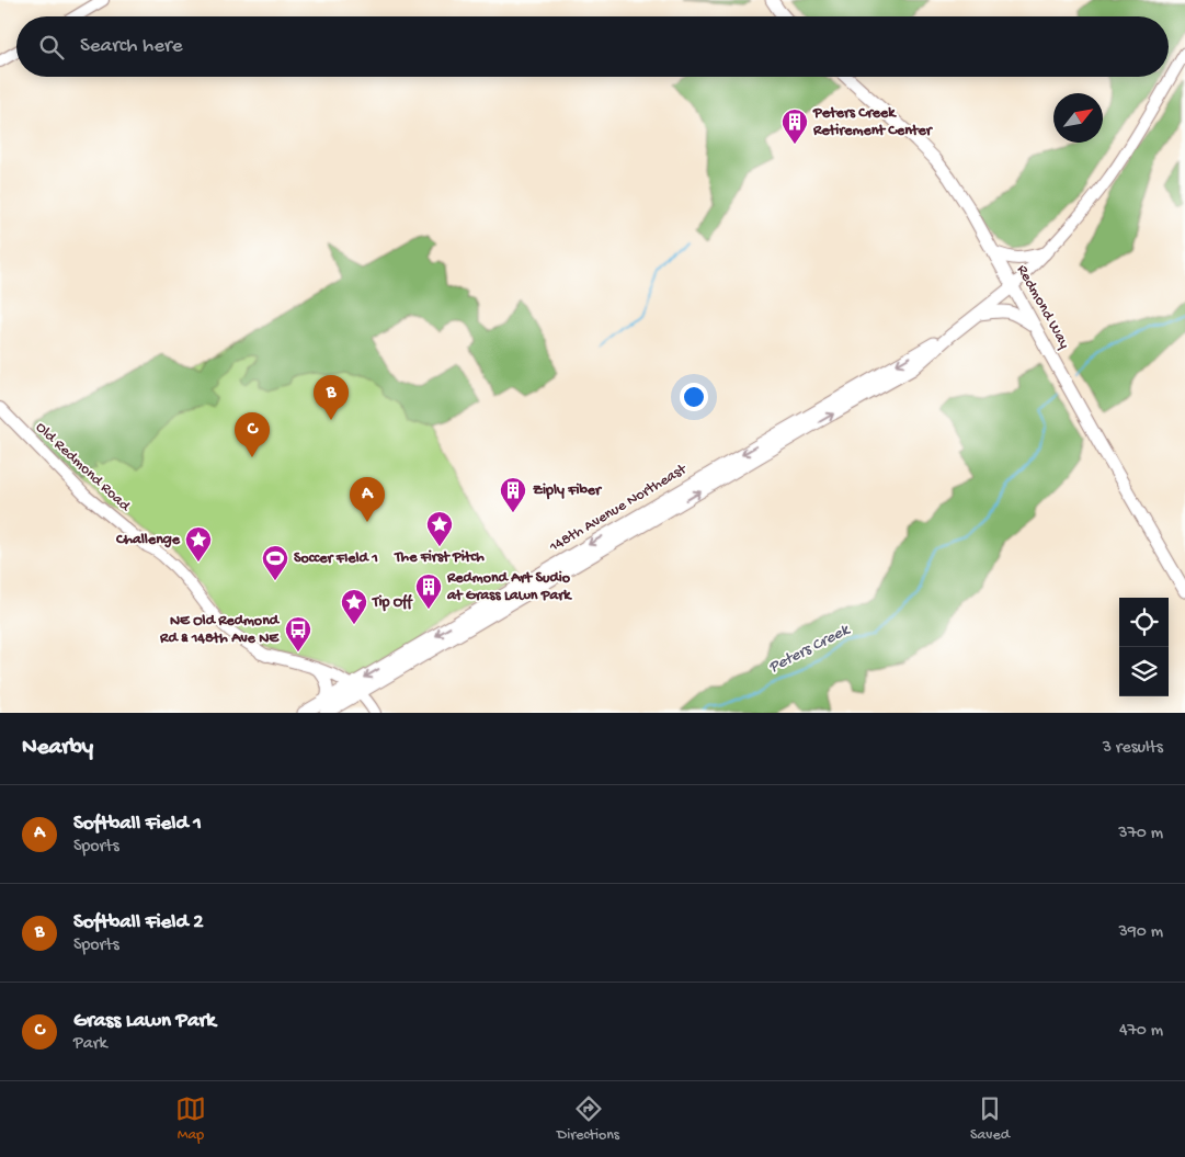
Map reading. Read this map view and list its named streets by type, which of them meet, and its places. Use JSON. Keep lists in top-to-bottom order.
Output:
{
  "streets": {
    "main road": ["Redmond Way", "Old Redmond Road", "148th Avenue Northeast"]
  },
  "crossings": [
    ["Redmond Way", "148th Avenue Northeast"],
    ["Old Redmond Road", "148th Avenue Northeast"]
  ],
  "water": ["Peters Creek"],
  "places": {
    "building": ["Peters Creek Retirement Center", "Ziply Fiber", "Redmond Art Sudio at Grass Lawn Park"],
    "place": ["The First Pitch", "Challenge", "Tip Off"],
    "sports": ["Soccer FIeld 1"],
    "bus stop": ["NE Old Redmond Rd & 148th Ave NE"]
  },
  "north": "top right",
  "page": {
    "search": "Search here",
    "pins": ["B", "C", "A"],
    "heading": ["Nearby", "3 results"],
    "list": [
      {
        "mark": "A",
        "name": "Softball Field 1",
        "note": "Sports",
        "value": "370 m"
      },
      {
        "mark": "B",
        "name": "Softball Field 2",
        "note": "Sports",
        "value": "390 m"
      },
      {
        "mark": "C",
        "name": "Grass Lawn Park",
        "note": "Park",
        "value": "470 m"
      }
    ],
    "nav": ["Map", "Directions", "Saved"]
  }
}
